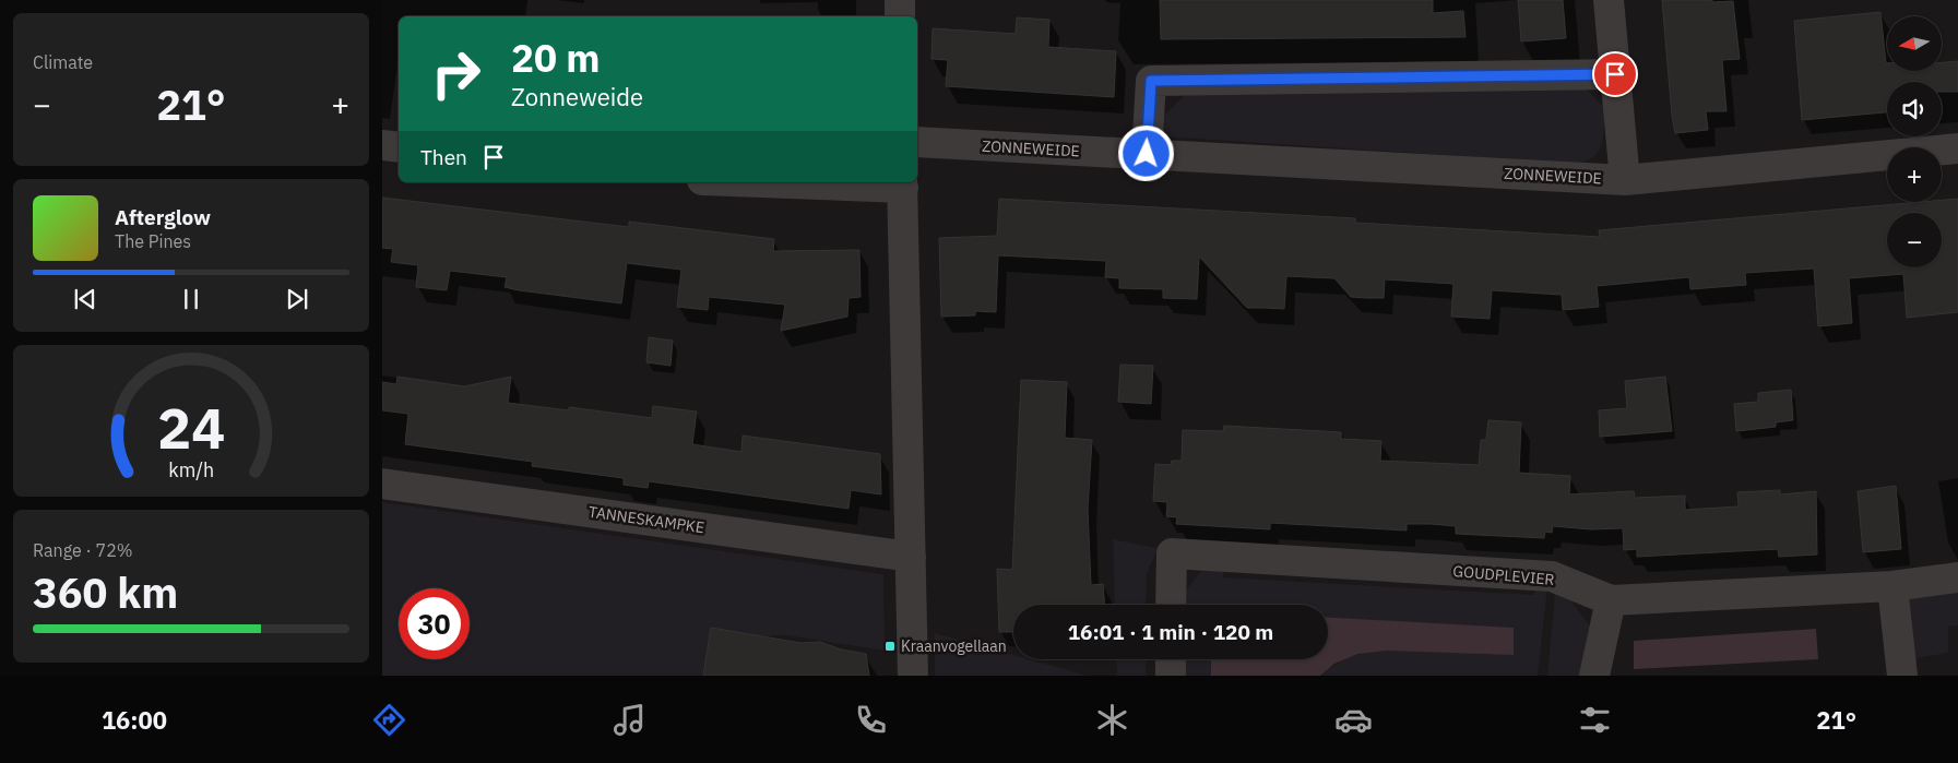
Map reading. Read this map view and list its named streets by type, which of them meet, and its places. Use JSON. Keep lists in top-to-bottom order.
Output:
{
  "streets": {
    "street": ["ZONNEWEIDE", "TANNESKAMPKE", "GOUDPLEVIER"]
  },
  "places": {
    "transit": ["Kraanvogellaan"]
  },
  "north": "left",
  "page": {
    "tile": [
      "Climate",
      ["Range · 72%", "360 km"]
    ],
    "map_buttons": ["+", "−"],
    "turn": ["20 m", "Zonneweide"],
    "heat": ["−", "21°", "+"],
    "then": "Then",
    "song": ["Afterglow", "The Pines"],
    "limit": "30",
    "trip": "16:01 · 1 min · 120 m",
    "tabs": ["16:00", "21°"],
    "gauge": ["24", "km/h"]
  }
}
